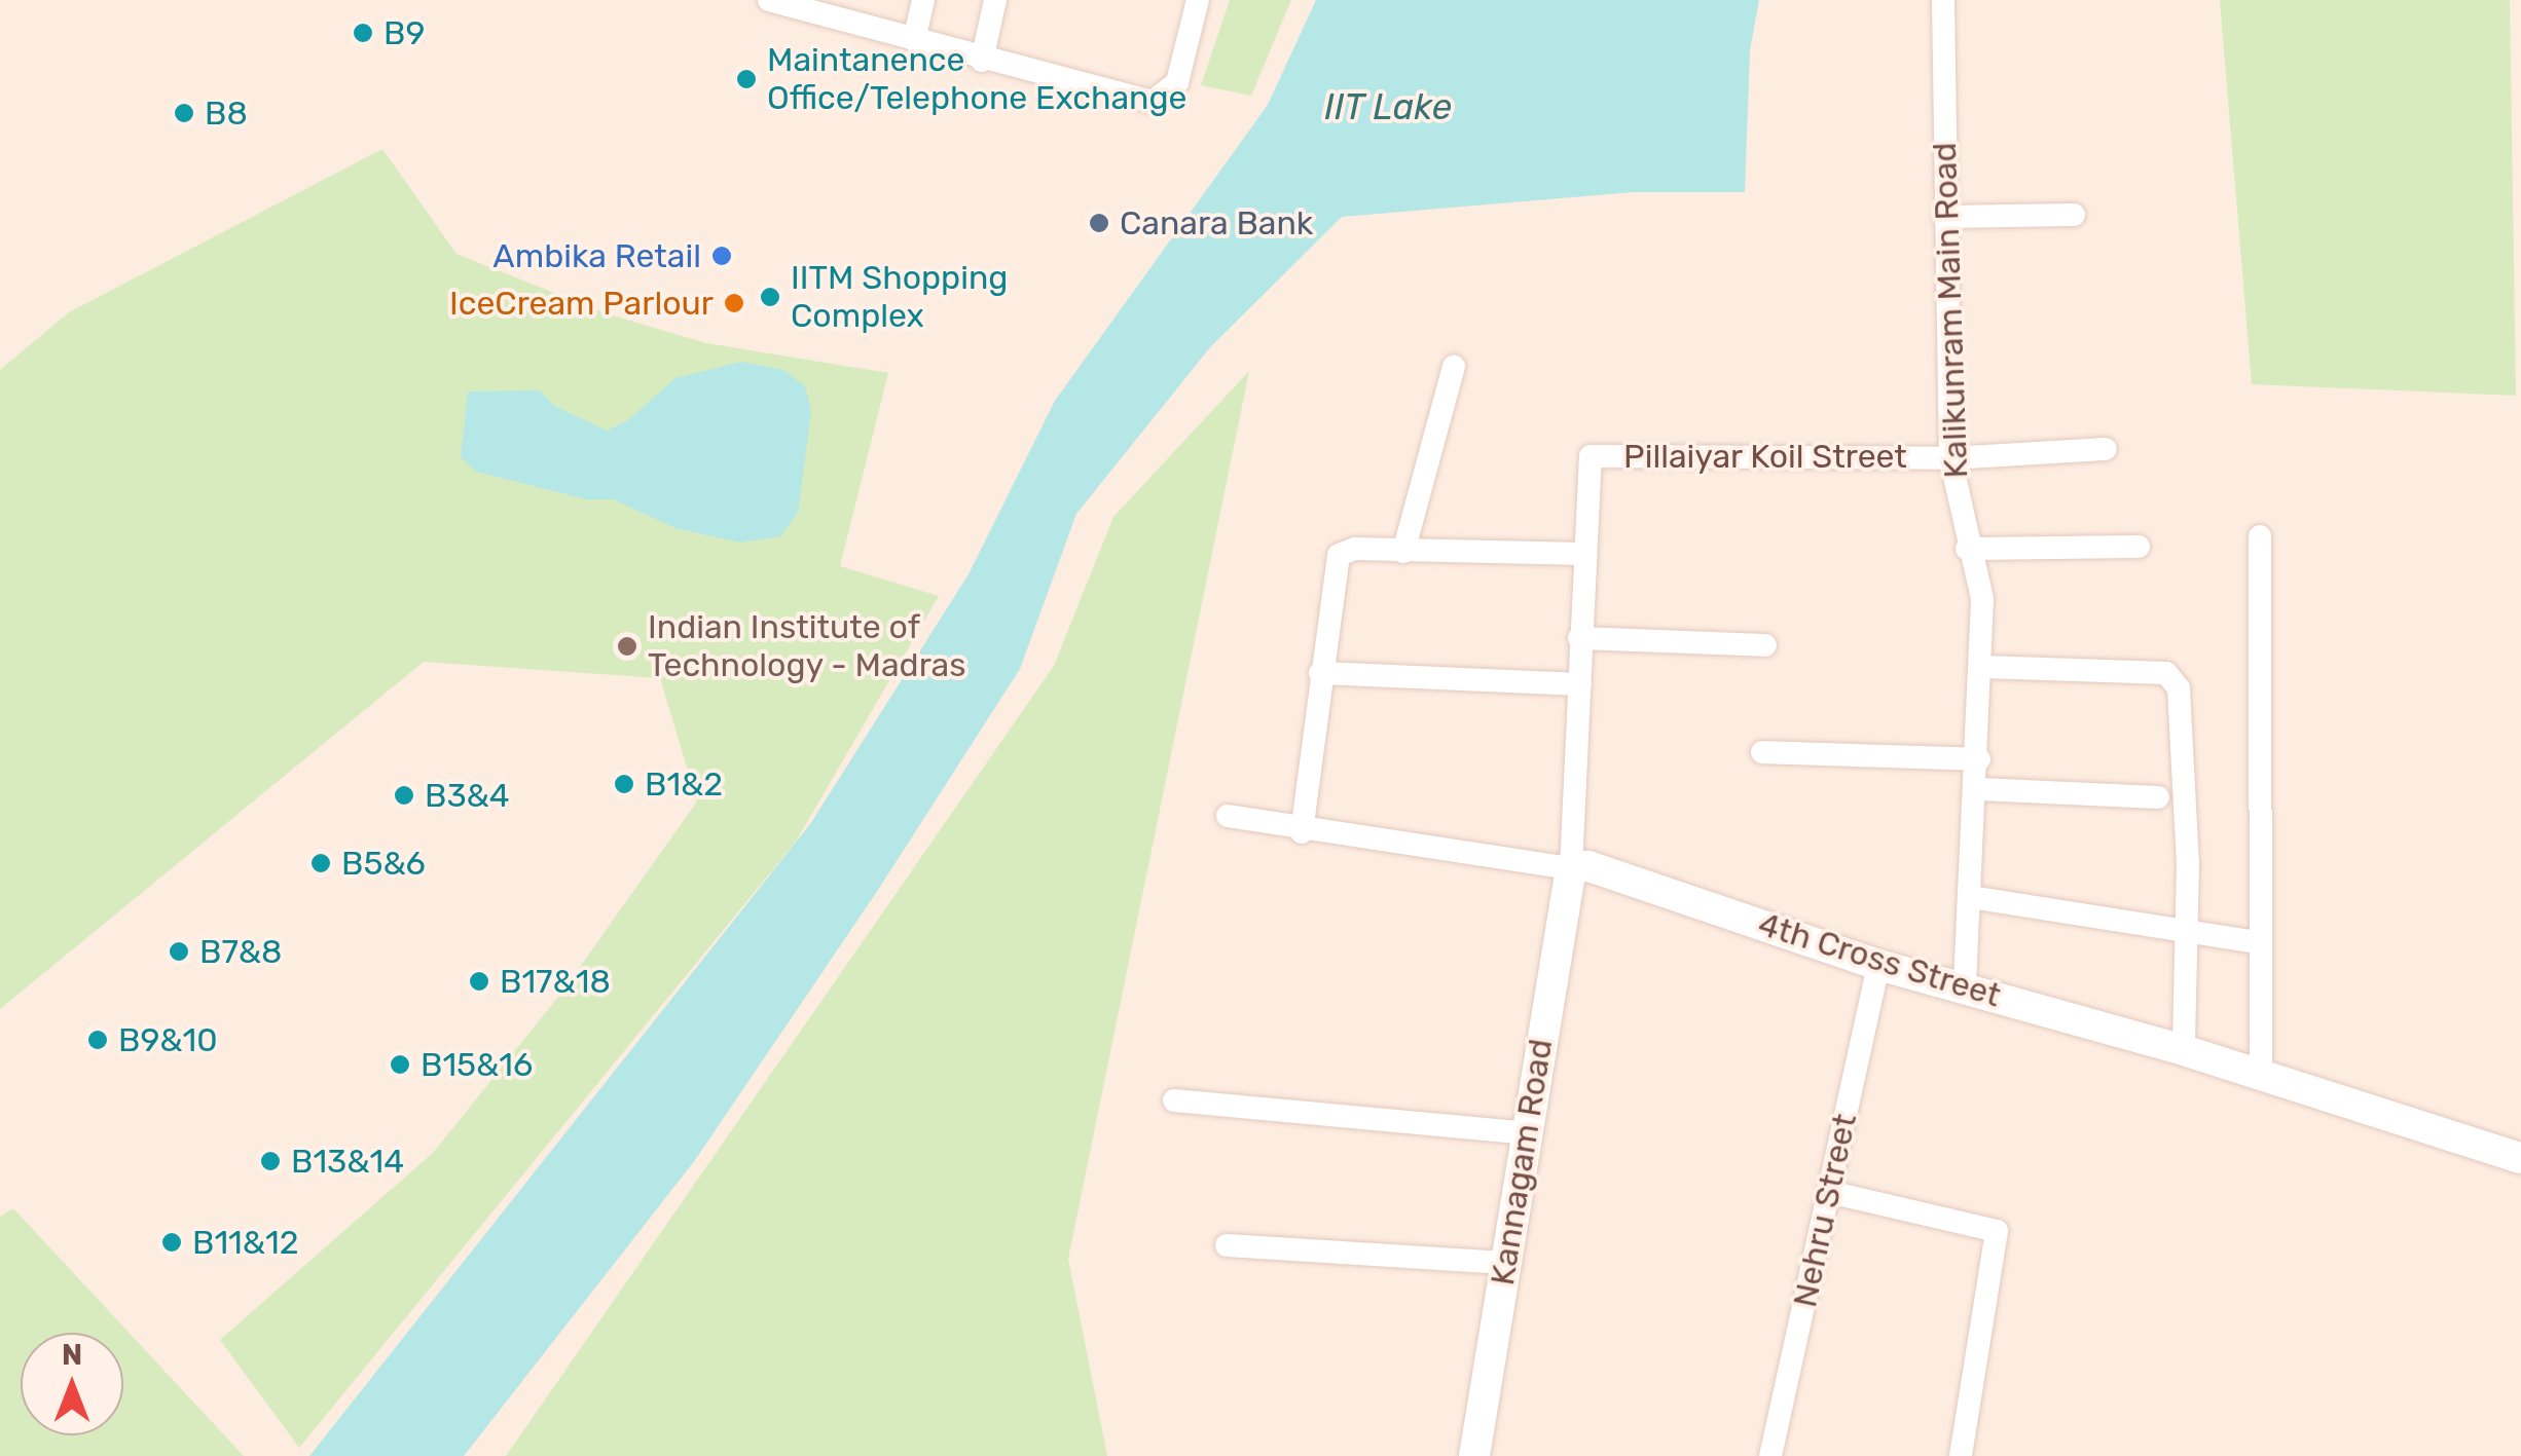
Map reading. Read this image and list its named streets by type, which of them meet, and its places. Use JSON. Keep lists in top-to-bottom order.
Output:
{
  "streets": {
    "street": [
      "Kalikunram Main Road",
      "Pillaiyar Koil Street",
      "4th Cross Street",
      "Kannagam Road",
      "Nehru Street"
    ]
  },
  "crossings": [
    ["Kalikunram Main Road", "Pillaiyar Koil Street"],
    ["Kalikunram Main Road", "4th Cross Street"],
    ["Pillaiyar Koil Street", "4th Cross Street"],
    ["Pillaiyar Koil Street", "Kannagam Road"],
    ["4th Cross Street", "Kannagam Road"],
    ["4th Cross Street", "Nehru Street"]
  ],
  "water": ["IIT Lake"],
  "places": [
    "B9",
    "Maintanence Office/Telephone Exchange",
    "B8",
    "Canara Bank",
    "Ambika Retail",
    "IITM Shopping Complex",
    "IceCream Parlour",
    "Indian Institute of Technology - Madras",
    "B1&2",
    "B3&4",
    "B5&6",
    "B7&8",
    "B17&18",
    "B9&10",
    "B15&16",
    "B13&14",
    "B11&12"
  ],
  "north": "top"
}
